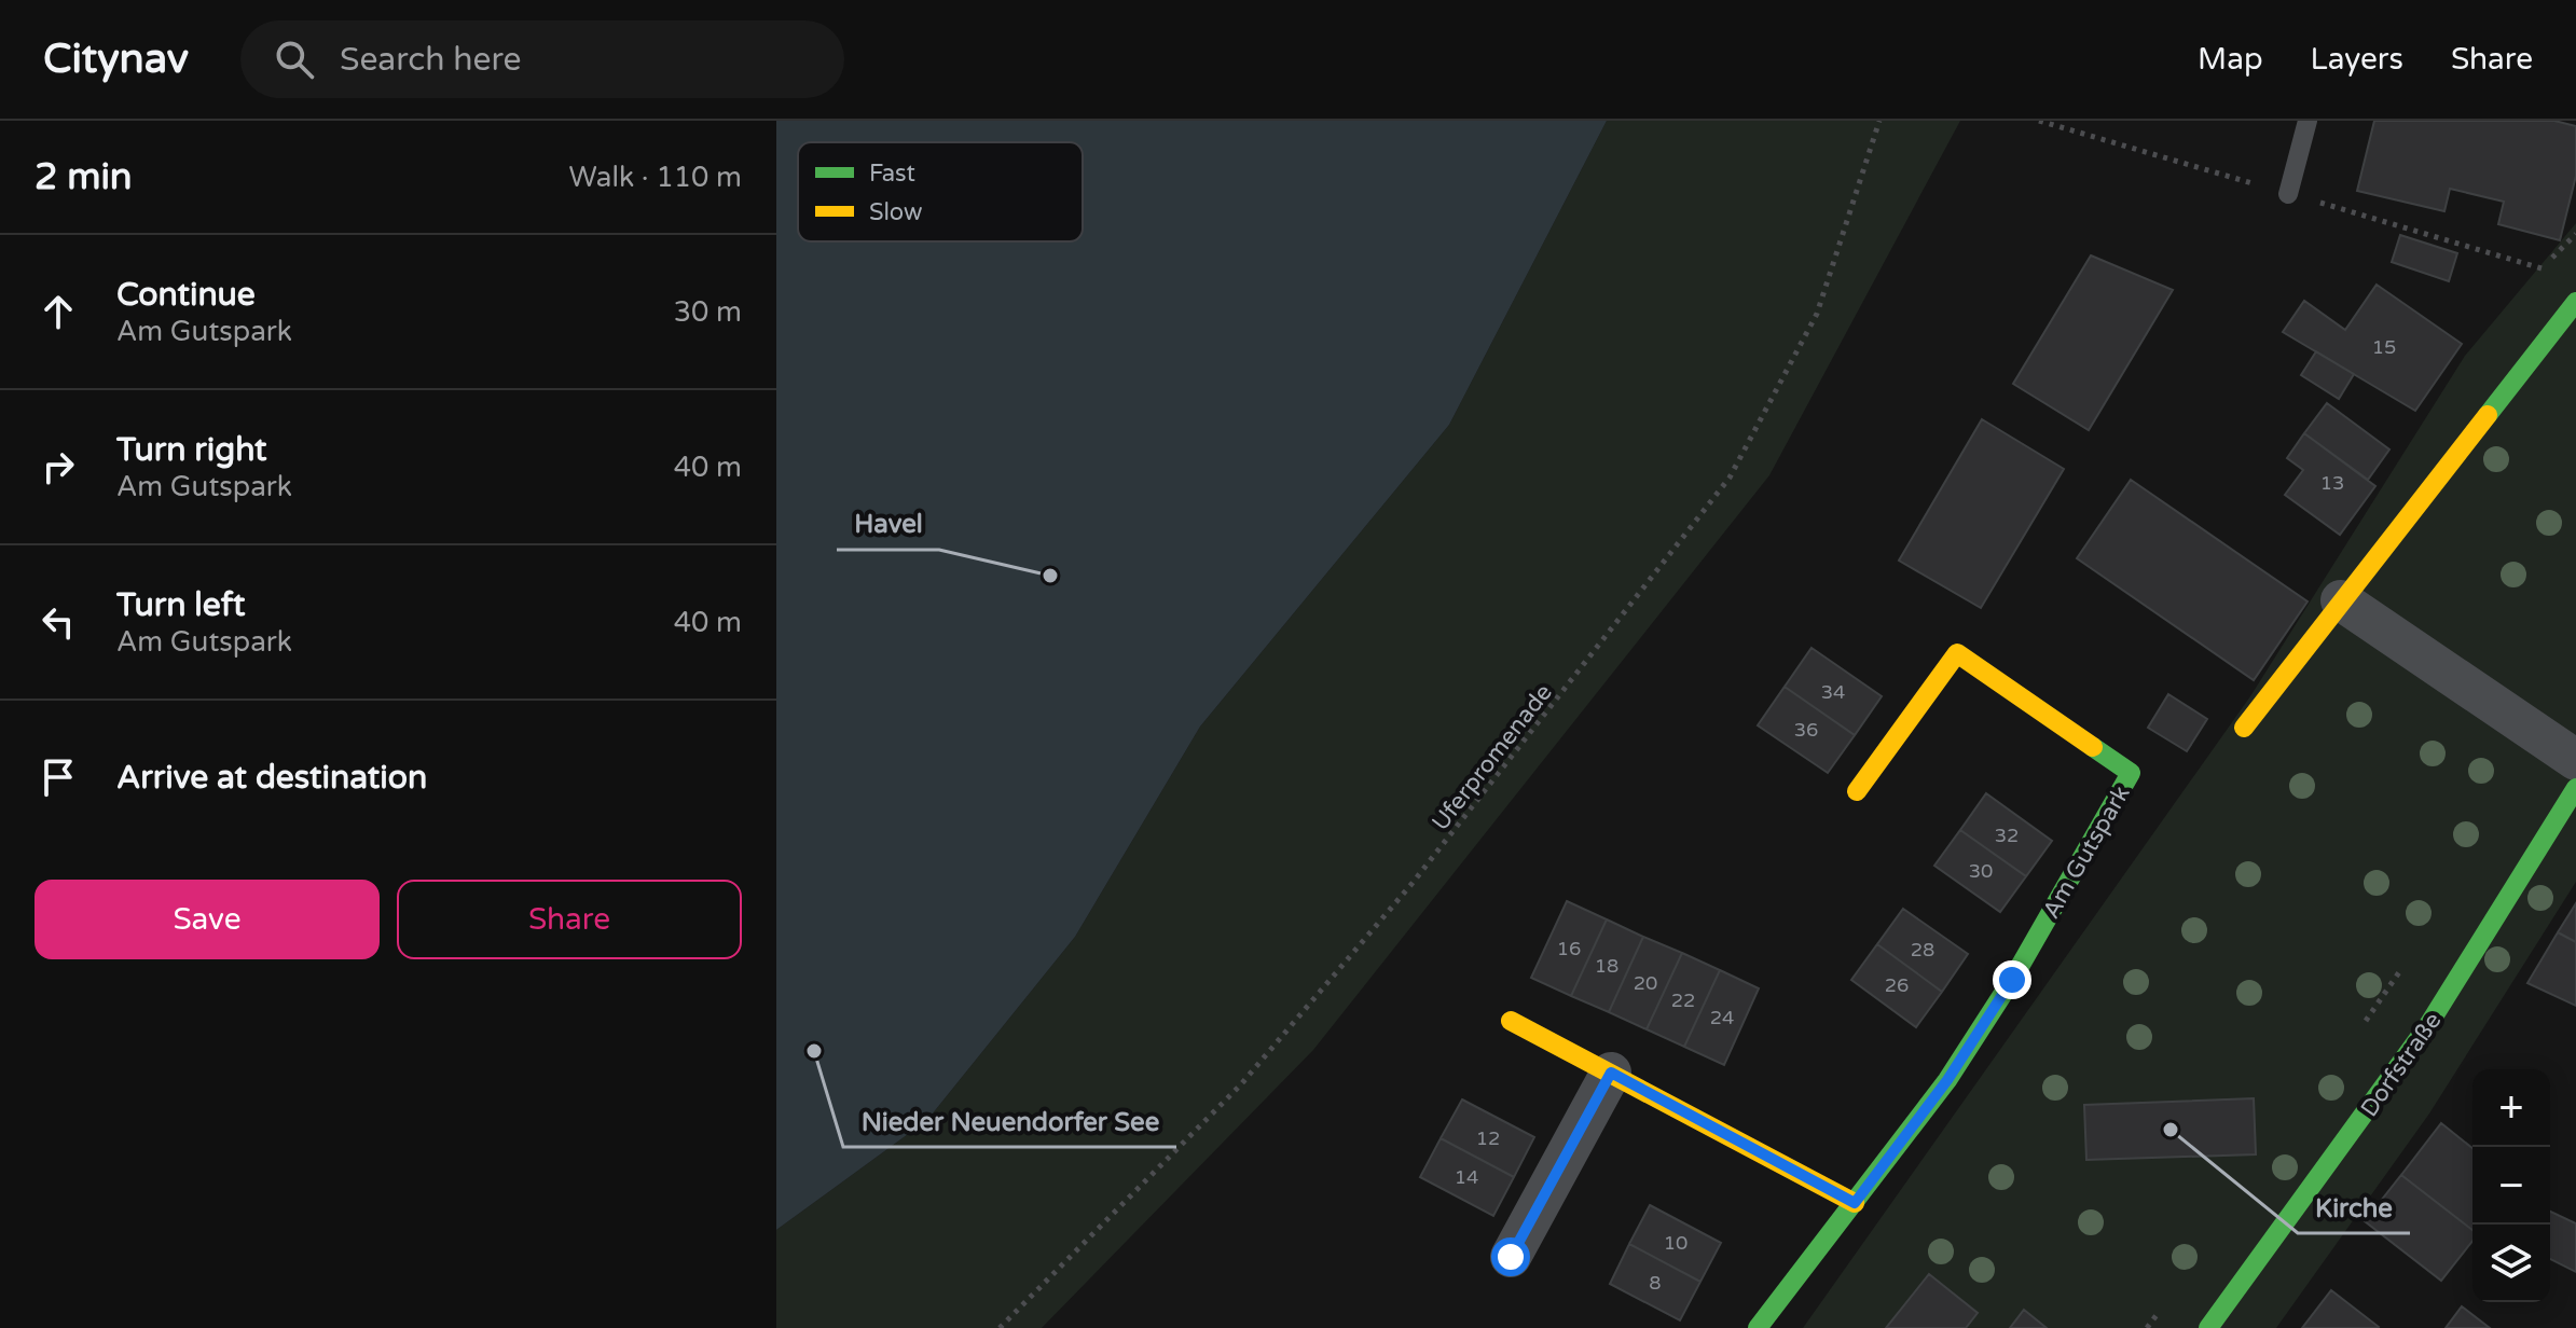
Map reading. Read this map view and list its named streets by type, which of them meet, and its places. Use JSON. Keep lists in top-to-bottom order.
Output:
{
  "streets": {
    "street": ["Am Gutspark", "Dorfstraße"],
    "path": ["Uferpromenade"]
  },
  "places": ["Havel", "Nieder Neuendorfer See", "Kirche"],
  "house_numbers": [
    "15",
    "13",
    "34",
    "36",
    "32",
    "30",
    "16",
    "28",
    "18",
    "20",
    "26",
    "22",
    "24",
    "12",
    "14",
    "10",
    "8"
  ],
  "legend": ["Fast", "Slow"],
  "page": {
    "header": "Citynav",
    "search": "Search here",
    "nav": ["Map", "Layers", "Share"],
    "heading": ["2 min", "Walk · 110 m"],
    "list": [
      ["Continue", "Am Gutspark", "30 m"],
      ["Turn right", "Am Gutspark", "40 m"],
      ["Turn left", "Am Gutspark", "40 m"],
      "Arrive at destination"
    ],
    "buttons": ["Save", "Share"],
    "map_buttons": ["+", "−"]
  }
}
